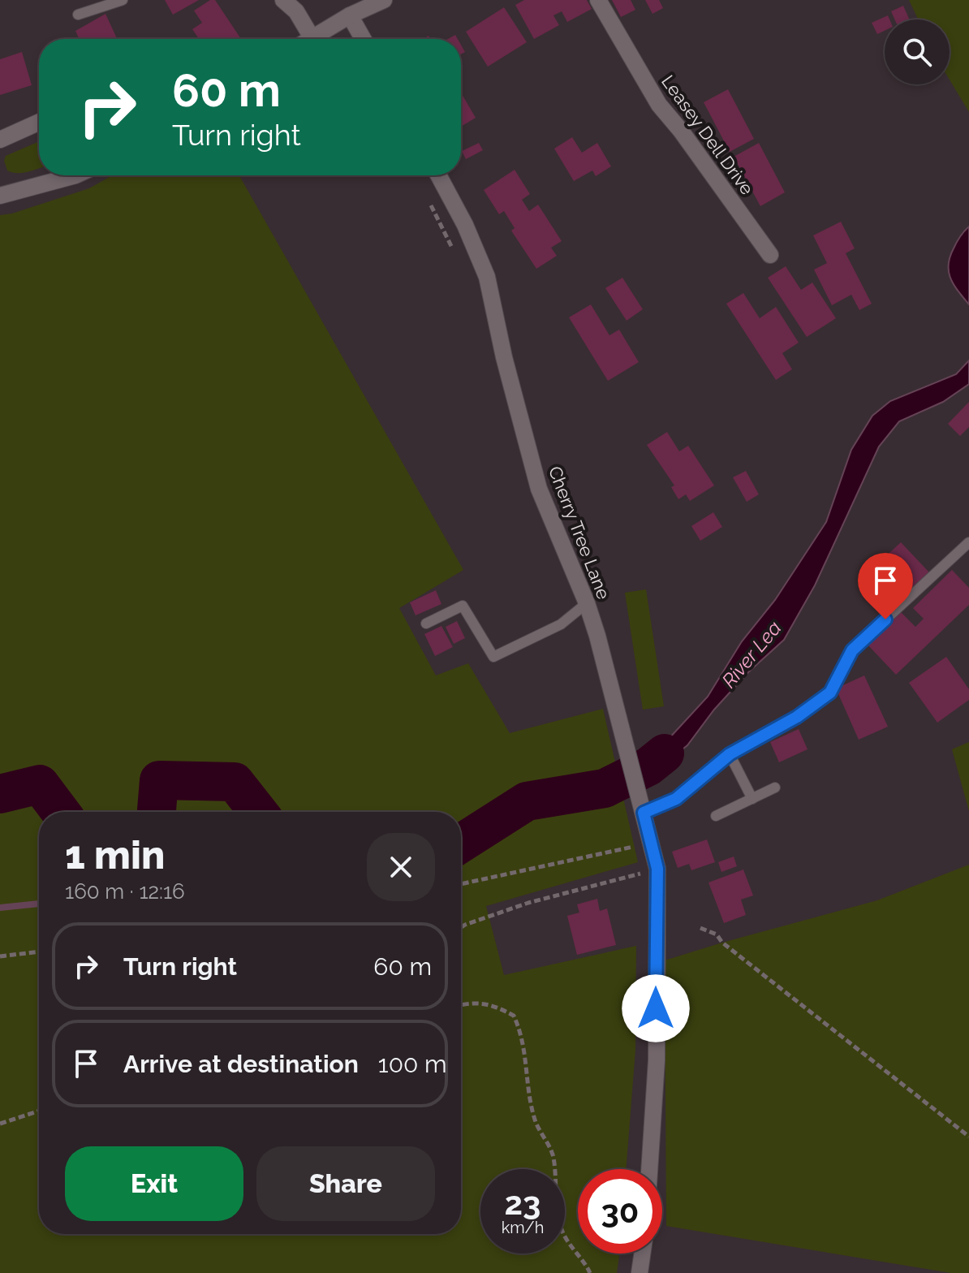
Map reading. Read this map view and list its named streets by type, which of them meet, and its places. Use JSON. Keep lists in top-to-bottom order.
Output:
{
  "streets": {
    "street": ["Leasey Dell Drive", "Cherry Tree Lane"]
  },
  "water": ["River Lea"],
  "page": {
    "turn": ["60 m", "Turn right"],
    "heading": ["1 min", "160 m · 12:16"],
    "list": [
      {
        "name": "Turn right",
        "value": "60 m"
      },
      {
        "name": "Arrive at destination",
        "value": "100 m"
      }
    ],
    "buttons": ["Exit", "Share"],
    "speed": "23 km/h",
    "limit": "30"
  }
}
